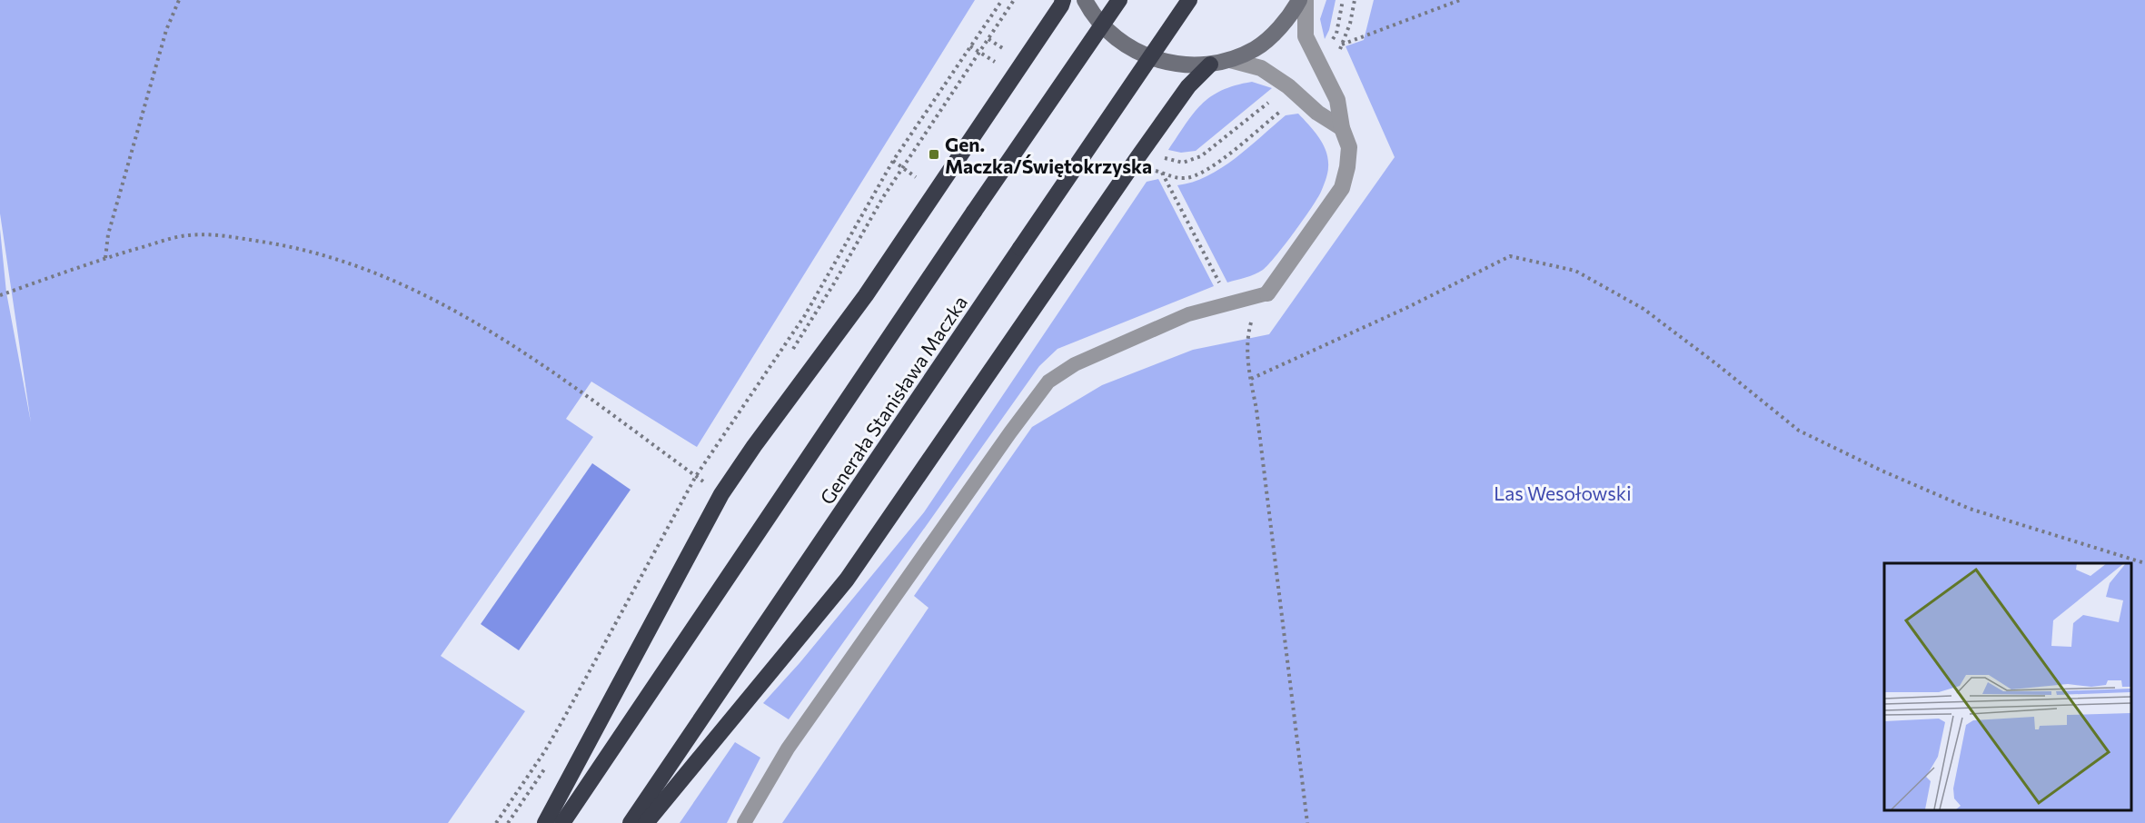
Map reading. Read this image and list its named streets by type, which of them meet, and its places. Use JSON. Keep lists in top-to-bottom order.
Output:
{
  "streets": {
    "highway": ["Generała Stanisława Maczka"]
  },
  "parks": ["Las Wesołowski"],
  "places": {
    "transit": ["Gen. Maczka/Świętokrzyska"]
  }
}
